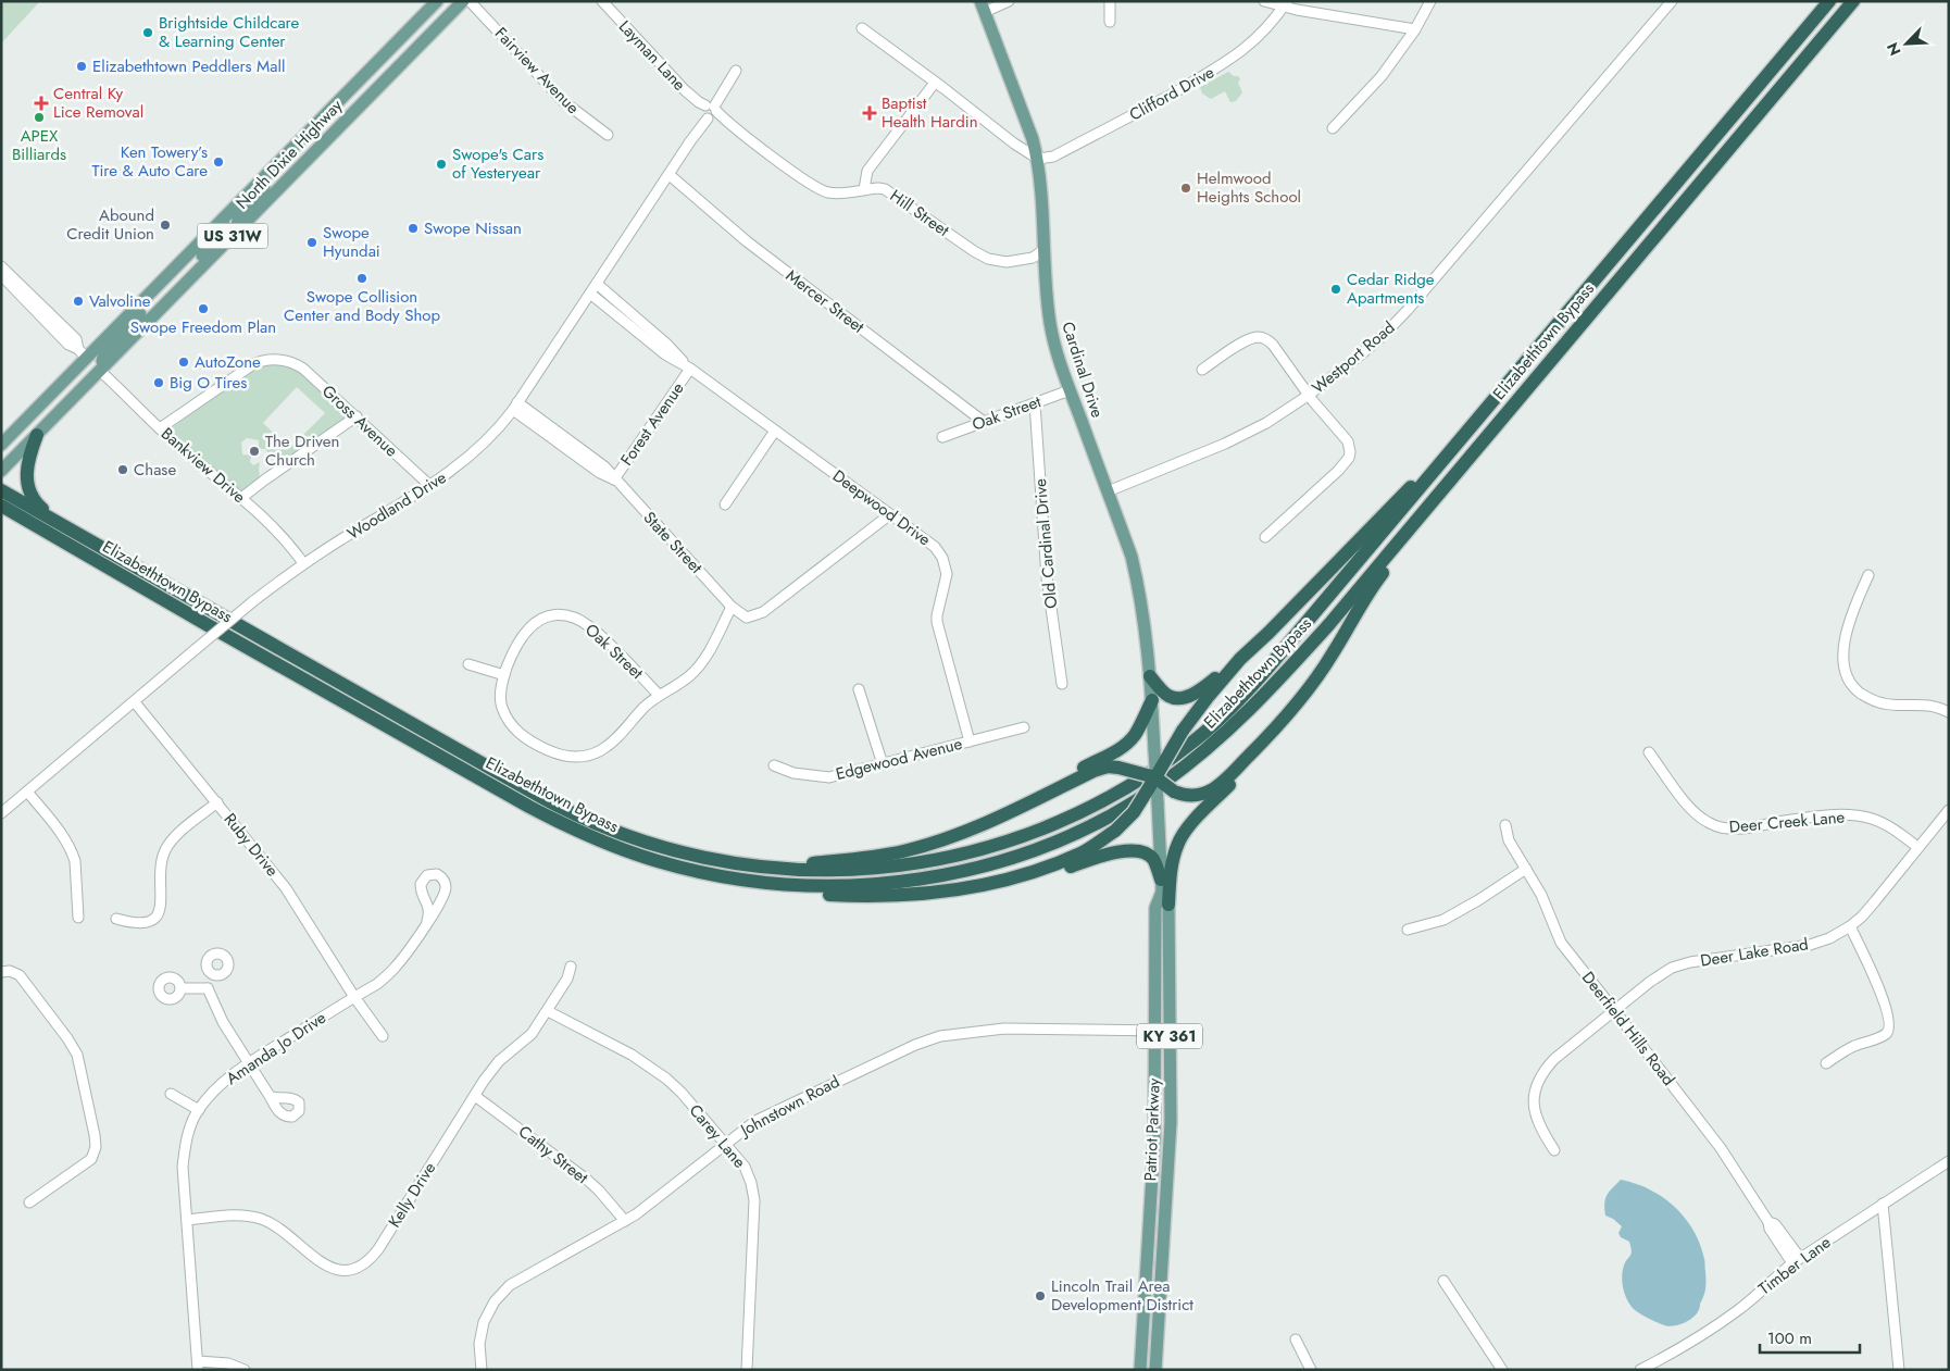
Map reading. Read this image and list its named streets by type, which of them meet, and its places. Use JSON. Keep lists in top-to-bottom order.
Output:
{
  "streets": {
    "highway": ["Elizabethtown Bypass"],
    "main road": [
      "North Dixie Highway",
      "US 31W",
      "Cardinal Drive",
      "KY 361",
      "Patriot Parkway"
    ],
    "street": [
      "Layman Lane",
      "Fairview Avenue",
      "Clifford Drive",
      "Hill Street",
      "Mercer Street",
      "Westport Road",
      "Oak Street",
      "Gross Avenue",
      "Forest Avenue",
      "Bankview Drive",
      "Woodland Drive",
      "Deepwood Drive",
      "State Street",
      "Old Cardinal Drive",
      "Edgewood Avenue",
      "Deer Creek Lane",
      "Ruby Drive",
      "Deer Lake Road",
      "Deerfield Hills Road",
      "Amanda Jo Drive",
      "Johnstown Road",
      "Carey Lane",
      "Cathy Street",
      "Kelly Drive",
      "Timber Lane"
    ]
  },
  "crossings": [
    ["Layman Lane", "Hill Street"],
    ["Clifford Drive", "Cardinal Drive"],
    ["North Dixie Highway", "Bankview Drive"],
    ["Hill Street", "Cardinal Drive"],
    ["Mercer Street", "Oak Street"],
    ["Mercer Street", "Woodland Drive"],
    ["Westport Road", "Cardinal Drive"],
    ["Cardinal Drive", "Oak Street"],
    ["Cardinal Drive", "Patriot Parkway"],
    ["Oak Street", "State Street"],
    ["Oak Street", "Old Cardinal Drive"],
    ["Gross Avenue", "Bankview Drive"],
    ["Gross Avenue", "Woodland Drive"],
    ["Forest Avenue", "Deepwood Drive"],
    ["Forest Avenue", "State Street"],
    ["Bankview Drive", "Woodland Drive"],
    ["Woodland Drive", "Deepwood Drive"],
    ["Woodland Drive", "State Street"],
    ["Woodland Drive", "Ruby Drive"],
    ["Deepwood Drive", "Edgewood Avenue"],
    ["Deer Creek Lane", "Deer Lake Road"],
    ["Ruby Drive", "Amanda Jo Drive"],
    ["Deer Lake Road", "Deerfield Hills Road"],
    ["Deerfield Hills Road", "Timber Lane"],
    ["Amanda Jo Drive", "Kelly Drive"],
    ["Johnstown Road", "Patriot Parkway"],
    ["Johnstown Road", "Carey Lane"],
    ["Johnstown Road", "Cathy Street"],
    ["Carey Lane", "Kelly Drive"],
    ["Cathy Street", "Kelly Drive"]
  ],
  "places": {
    "other": [
      "Brightside Childcare & Learning Center",
      "Elizabethtown Peddlers Mall",
      "APEX Billiards",
      "Ken Towery’s Tire & Auto Care",
      "Swope's Cars of Yesteryear",
      "Helmwood Heights School",
      "Abound Credit Union",
      "Swope Nissan",
      "Swope Hyundai",
      "Swope Collision Center and Body Shop",
      "Cedar Ridge Apartments",
      "Valvoline",
      "Swope Freedom Plan",
      "AutoZone",
      "Big O Tires",
      "The Driven Church",
      "Chase",
      "Lincoln Trail Area Development District"
    ],
    "health": ["Central Ky Lice Removal", "Baptist Health Hardin"]
  },
  "scale_bar": "100 m",
  "north": "bottom left"
}
